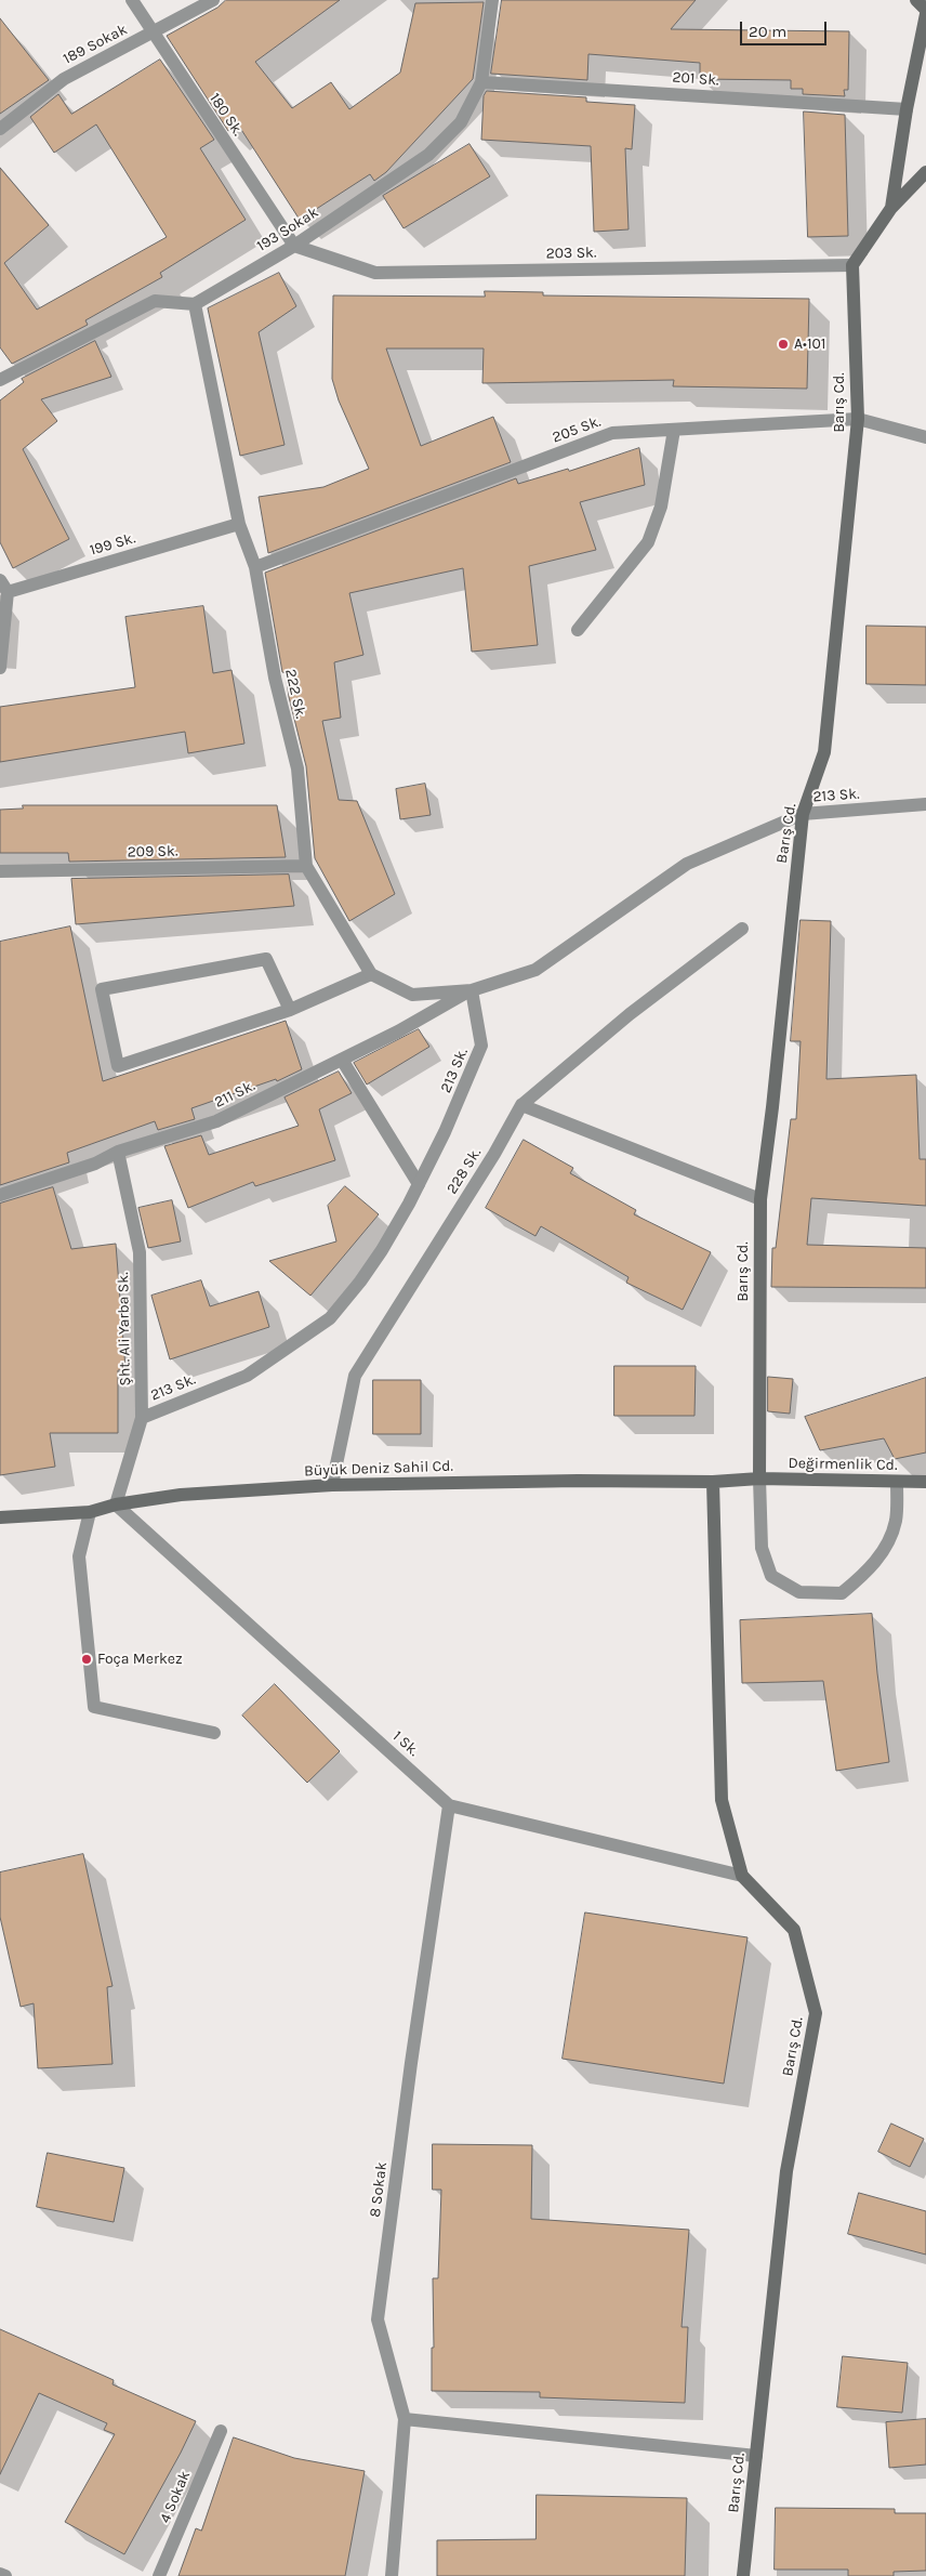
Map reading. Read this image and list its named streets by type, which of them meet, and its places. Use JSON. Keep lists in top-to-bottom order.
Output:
{
  "streets": {
    "street": [
      "189 Sokak",
      "201 Sk.",
      "180 Sk.",
      "193 Sokak",
      "203 Sk.",
      "Barış Cd.",
      "205 Sk.",
      "199 Sk.",
      "222 Sk.",
      "213 Sk.",
      "209 Sk.",
      "211 Sk.",
      "228 Sk.",
      "Şht. Ali Yarba Sk.",
      "Değirmenlik Cd.",
      "Büyük Deniz Sahil Cd.",
      "1 Sk.",
      "8 Sokak",
      "4 Sokak"
    ]
  },
  "crossings": [
    ["189 Sokak", "180 Sk."],
    ["201 Sk.", "193 Sokak"],
    ["180 Sk.", "193 Sokak"],
    ["180 Sk.", "203 Sk."],
    ["193 Sokak", "203 Sk."],
    ["193 Sokak", "222 Sk."],
    ["203 Sk.", "Barış Cd."],
    ["Barış Cd.", "205 Sk."],
    ["Barış Cd.", "213 Sk."],
    ["Barış Cd.", "Değirmenlik Cd."],
    ["Barış Cd.", "Büyük Deniz Sahil Cd."],
    ["Barış Cd.", "1 Sk."],
    ["205 Sk.", "222 Sk."],
    ["199 Sk.", "222 Sk."],
    ["222 Sk.", "209 Sk."],
    ["213 Sk.", "211 Sk."],
    ["213 Sk.", "Şht. Ali Yarba Sk."],
    ["211 Sk.", "Şht. Ali Yarba Sk."],
    ["228 Sk.", "Büyük Deniz Sahil Cd."],
    ["Şht. Ali Yarba Sk.", "Büyük Deniz Sahil Cd."],
    ["Şht. Ali Yarba Sk.", "1 Sk."],
    ["Değirmenlik Cd.", "Büyük Deniz Sahil Cd."],
    ["Büyük Deniz Sahil Cd.", "1 Sk."],
    ["1 Sk.", "8 Sokak"]
  ],
  "places": ["A•101", "Foça Merkez"],
  "scale_bar": "20 m"
}
